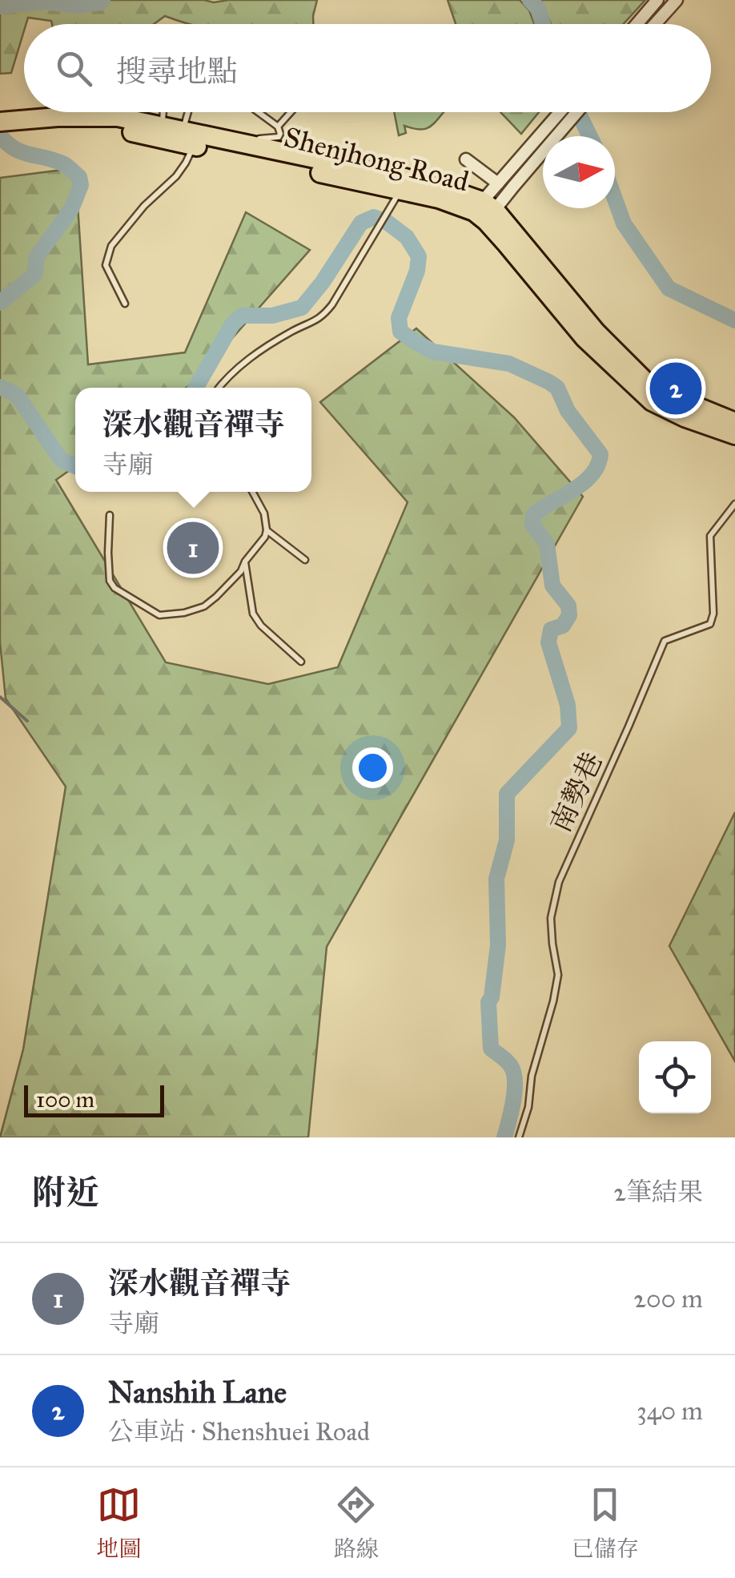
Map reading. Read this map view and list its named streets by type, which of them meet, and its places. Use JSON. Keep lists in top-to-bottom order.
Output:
{
  "streets": {
    "main road": ["Shenjhong Road"],
    "lane": ["南勢巷"]
  },
  "scale_bar": "100 m",
  "north": "right",
  "page": {
    "search": "搜尋地點",
    "pins": ["2", "1"],
    "popup": ["深水觀音禪寺", "寺廟"],
    "scale": "100 m",
    "heading": ["附近", "2筆結果"],
    "list": [
      {
        "mark": "1",
        "name": "深水觀音禪寺",
        "note": "寺廟",
        "value": "200 m"
      },
      {
        "mark": "2",
        "name": "Nanshih Lane",
        "note": "公車站 · Shenshuei Road",
        "value": "340 m"
      }
    ],
    "nav": ["地圖", "路線", "已儲存"]
  }
}
